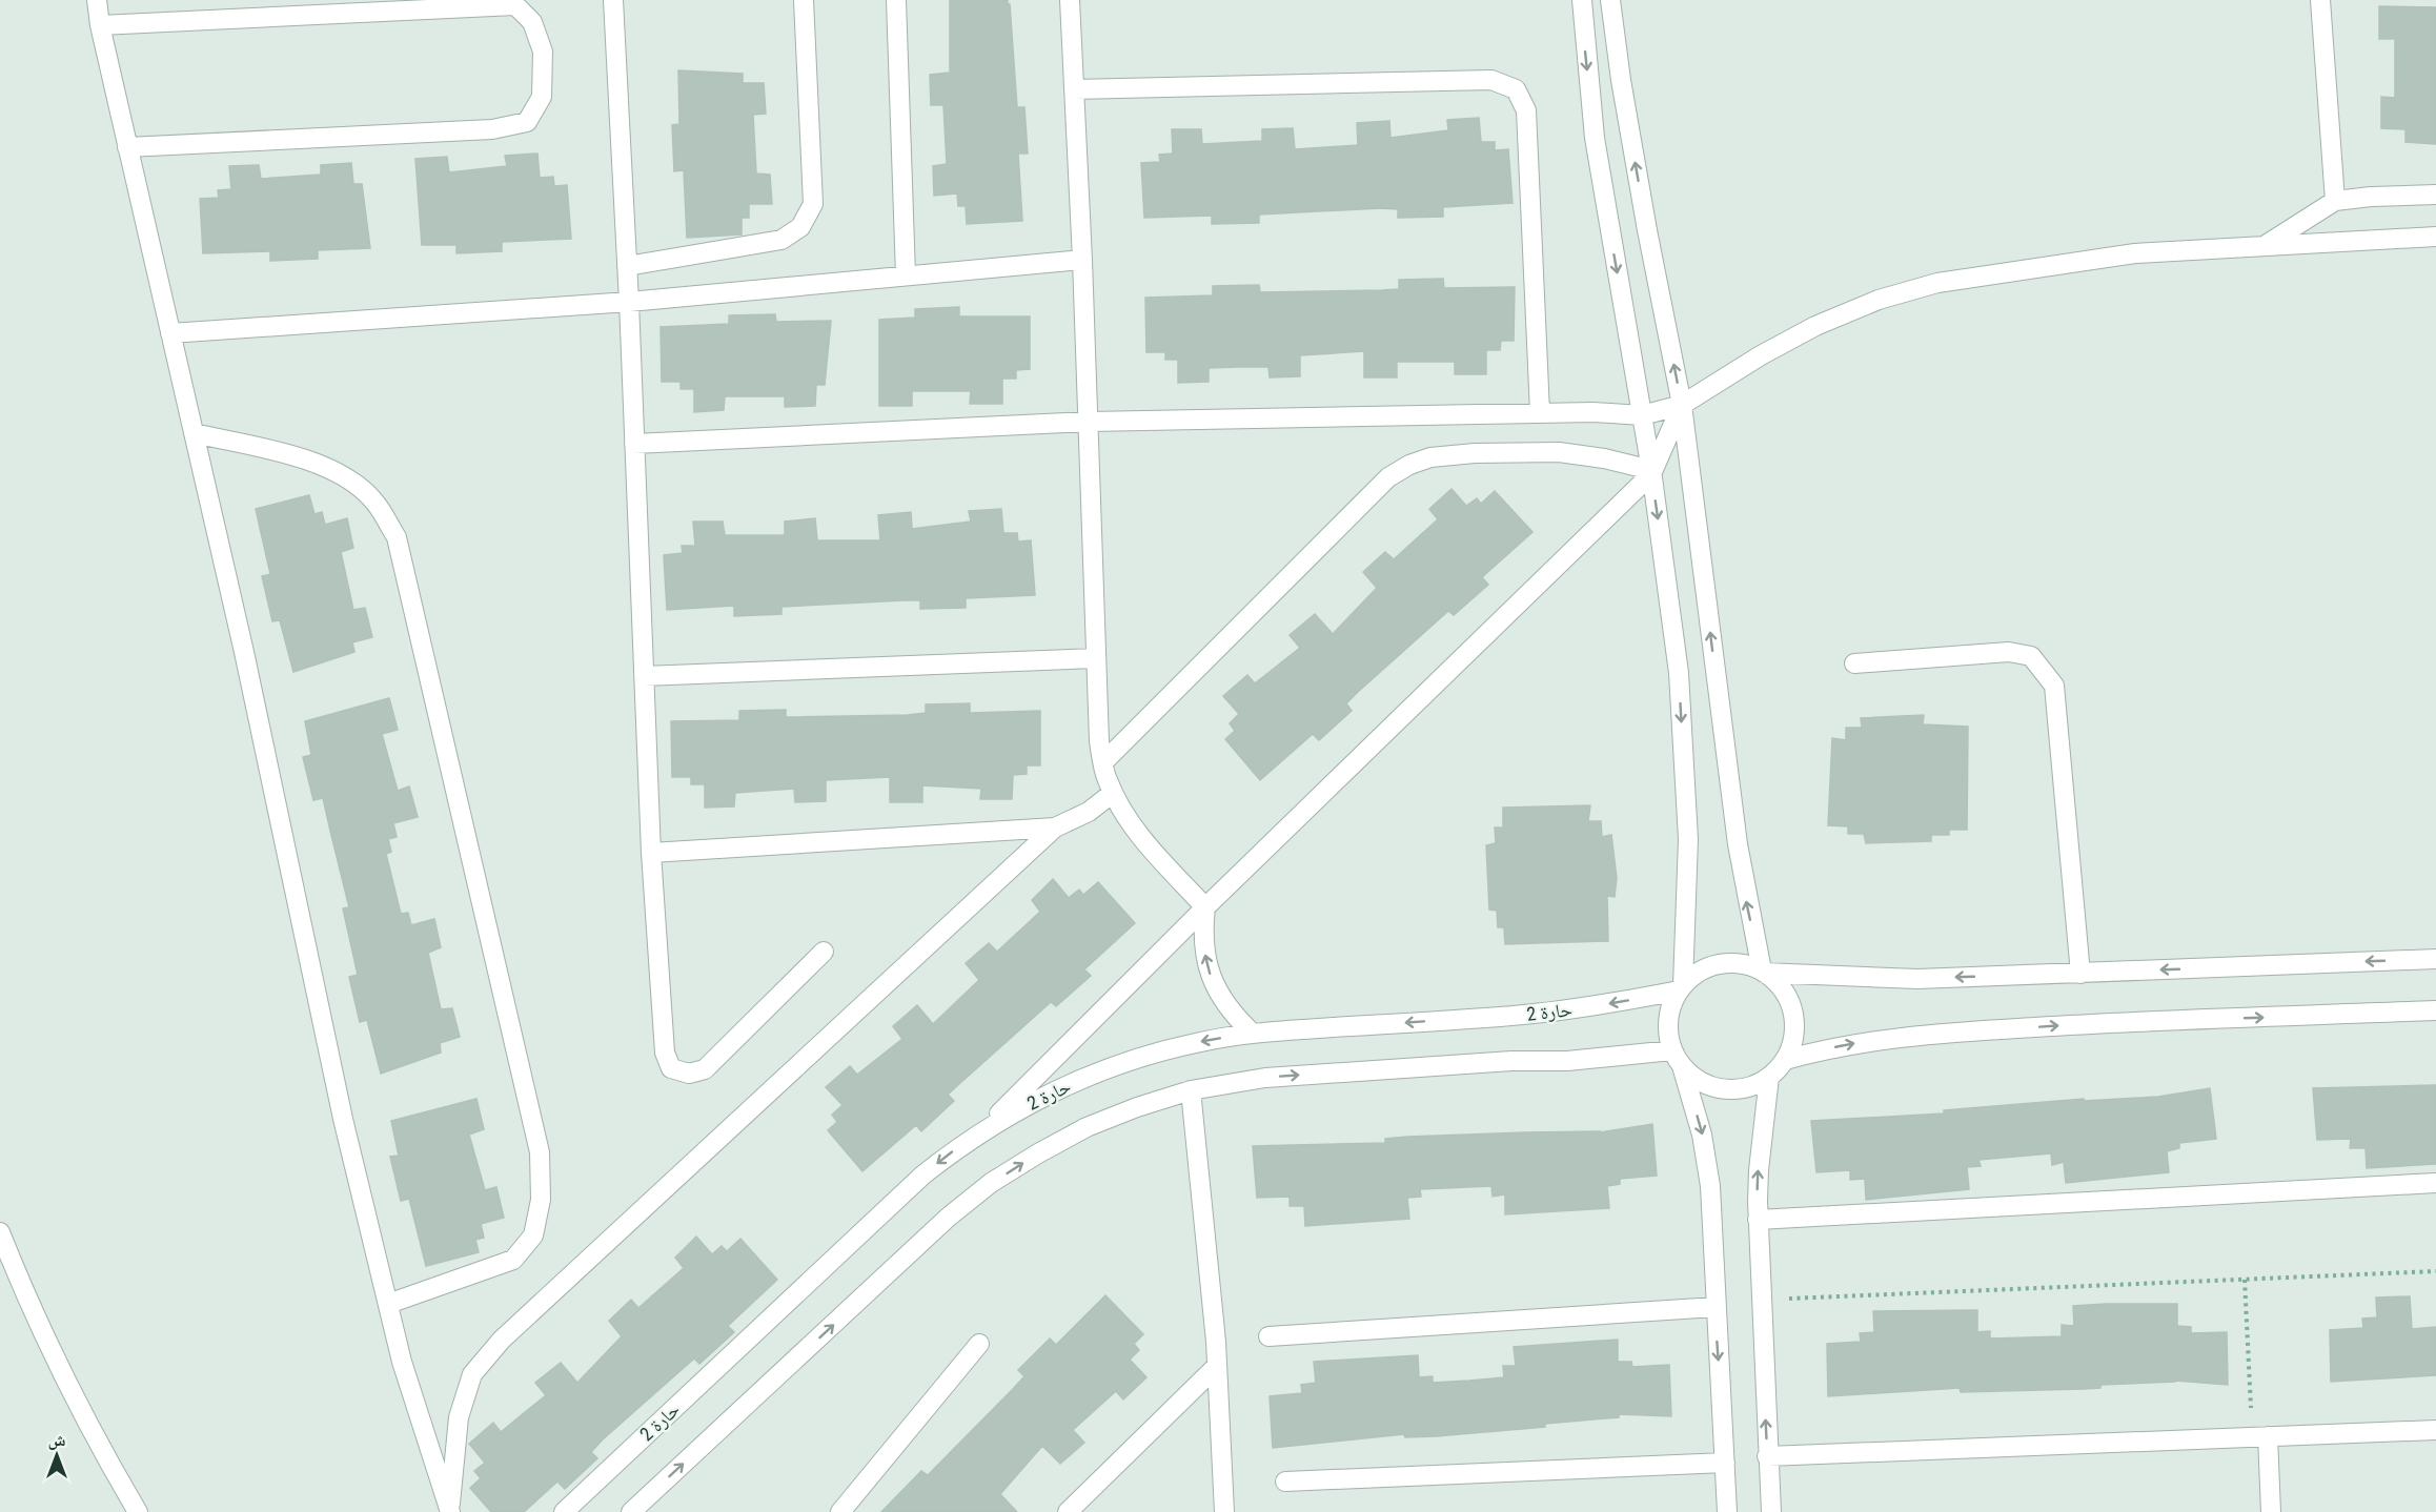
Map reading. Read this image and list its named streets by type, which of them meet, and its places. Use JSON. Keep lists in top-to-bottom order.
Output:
{
  "streets": {
    "street": ["حارة 2"]
  },
  "north": "top"
}
